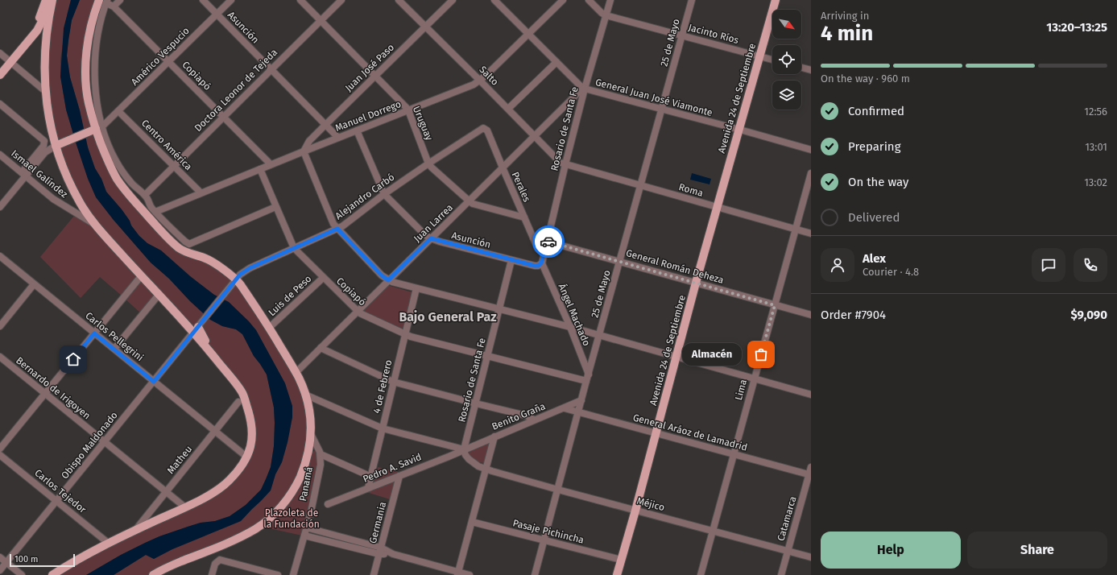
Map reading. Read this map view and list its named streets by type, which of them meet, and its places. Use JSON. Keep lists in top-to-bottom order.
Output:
{
  "streets": {
    "main road": ["Avenida 24 de Septiembre"],
    "street": [
      "Asunción",
      "Jacinto Ríos",
      "25 de Mayo",
      "Américo Vespucio",
      "Juan José Paso",
      "Copiapó",
      "Salto",
      "Doctora Leonor de Tejeda",
      "General Juan José Viamonte",
      "Manuel Dorrego",
      "Uruguay",
      "Rosario de Santa Fe",
      "Centro América",
      "Ismael Galíndez",
      "Perales",
      "Roma",
      "Alejandro Carbó",
      "Juan Larrea",
      "General Román Deheza",
      "Luis de Peso",
      "Ángel Machado",
      "Carlos Pellegrini",
      "4 de Febrero",
      "Bernardo de Irigoyen",
      "Lima",
      "Benito Graña",
      "General Aráoz de Lamadrid",
      "Obispo Maldonado",
      "Matheu",
      "Pedro A. Savid",
      "Panamá",
      "Carlos Tejedor",
      "Méjico",
      "Catamarca",
      "Germania",
      "Pasaje Pichincha"
    ]
  },
  "crossings": [
    ["Asunción", "Américo Vespucio"],
    ["Asunción", "Juan José Paso"],
    ["Asunción", "Doctora Leonor de Tejeda"],
    ["Asunción", "Manuel Dorrego"],
    ["Asunción", "Rosario de Santa Fe"],
    ["Asunción", "Alejandro Carbó"],
    ["Asunción", "Juan Larrea"],
    ["Asunción", "Ángel Machado"],
    ["Jacinto Ríos", "25 de Mayo"],
    ["Jacinto Ríos", "Avenida 24 de Septiembre"],
    ["Jacinto Ríos", "Rosario de Santa Fe"],
    ["25 de Mayo", "General Juan José Viamonte"],
    ["25 de Mayo", "Roma"],
    ["25 de Mayo", "General Román Deheza"],
    ["25 de Mayo", "Ángel Machado"],
    ["25 de Mayo", "Benito Graña"],
    ["25 de Mayo", "General Aráoz de Lamadrid"],
    ["25 de Mayo", "Méjico"],
    ["25 de Mayo", "Pasaje Pichincha"],
    ["Américo Vespucio", "Copiapó"],
    ["Américo Vespucio", "Centro América"],
    ["Juan José Paso", "Salto"],
    ["Juan José Paso", "Manuel Dorrego"],
    ["Juan José Paso", "Uruguay"],
    ["Copiapó", "Doctora Leonor de Tejeda"],
    ["Copiapó", "Manuel Dorrego"],
    ["Copiapó", "Rosario de Santa Fe"],
    ["Copiapó", "Alejandro Carbó"],
    ["Copiapó", "Juan Larrea"],
    ["Copiapó", "Luis de Peso"],
    ["Copiapó", "4 de Febrero"],
    ["Salto", "Manuel Dorrego"],
    ["Salto", "Rosario de Santa Fe"],
    ["Salto", "Roma"],
    ["Salto", "Juan Larrea"],
    ["Doctora Leonor de Tejeda", "Uruguay"],
    ["Doctora Leonor de Tejeda", "Centro América"],
    ["General Juan José Viamonte", "Avenida 24 de Septiembre"],
    ["General Juan José Viamonte", "Rosario de Santa Fe"],
    ["General Juan José Viamonte", "Juan Larrea"],
    ["Avenida 24 de Septiembre", "Roma"],
    ["Avenida 24 de Septiembre", "General Román Deheza"],
    ["Avenida 24 de Septiembre", "General Aráoz de Lamadrid"],
    ["Avenida 24 de Septiembre", "Méjico"],
    ["Avenida 24 de Septiembre", "Pasaje Pichincha"],
    ["Manuel Dorrego", "Uruguay"],
    ["Manuel Dorrego", "Centro América"],
    ["Uruguay", "Perales"],
    ["Uruguay", "Alejandro Carbó"],
    ["Uruguay", "Juan Larrea"],
    ["Rosario de Santa Fe", "Perales"],
    ["Rosario de Santa Fe", "Roma"],
    ["Rosario de Santa Fe", "Juan Larrea"],
    ["Rosario de Santa Fe", "General Román Deheza"],
    ["Rosario de Santa Fe", "Ángel Machado"],
    ["Rosario de Santa Fe", "Benito Graña"],
    ["Rosario de Santa Fe", "Pedro A. Savid"],
    ["Rosario de Santa Fe", "Méjico"],
    ["Perales", "Alejandro Carbó"],
    ["Perales", "Juan Larrea"],
    ["Perales", "General Román Deheza"],
    ["Roma", "Lima"],
    ["Alejandro Carbó", "Obispo Maldonado"],
    ["General Román Deheza", "Lima"],
    ["Carlos Pellegrini", "Obispo Maldonado"],
    ["Carlos Pellegrini", "Matheu"],
    ["4 de Febrero", "Pedro A. Savid"],
    ["Bernardo de Irigoyen", "Obispo Maldonado"],
    ["Bernardo de Irigoyen", "Matheu"],
    ["Lima", "General Aráoz de Lamadrid"],
    ["Lima", "Méjico"],
    ["Benito Graña", "General Aráoz de Lamadrid"],
    ["Benito Graña", "Pedro A. Savid"],
    ["Benito Graña", "Méjico"],
    ["General Aráoz de Lamadrid", "Catamarca"],
    ["Obispo Maldonado", "Carlos Tejedor"],
    ["Pedro A. Savid", "Méjico"],
    ["Pedro A. Savid", "Germania"],
    ["Méjico", "Catamarca"]
  ],
  "districts": ["Bajo General Paz"],
  "parks": ["Plazoleta de la Fundación"],
  "places": ["Almacén"],
  "scale_bar": "100 m",
  "north": "bottom right",
  "page": {
    "heading": ["4 min", "Arriving in", "13:20–13:25"],
    "panel": [
      "Alex",
      "Courier · 4.8",
      "Order #7904",
      "$9,090"
    ],
    "bar": "On the way · 960 m",
    "list": [
      ["Confirmed", "12:56"],
      ["Preparing", "13:01"],
      ["On the way", "13:02"],
      "Delivered"
    ],
    "bubble": "Almacén",
    "buttons": ["Help", "Share"],
    "scale": "100 m"
  }
}
